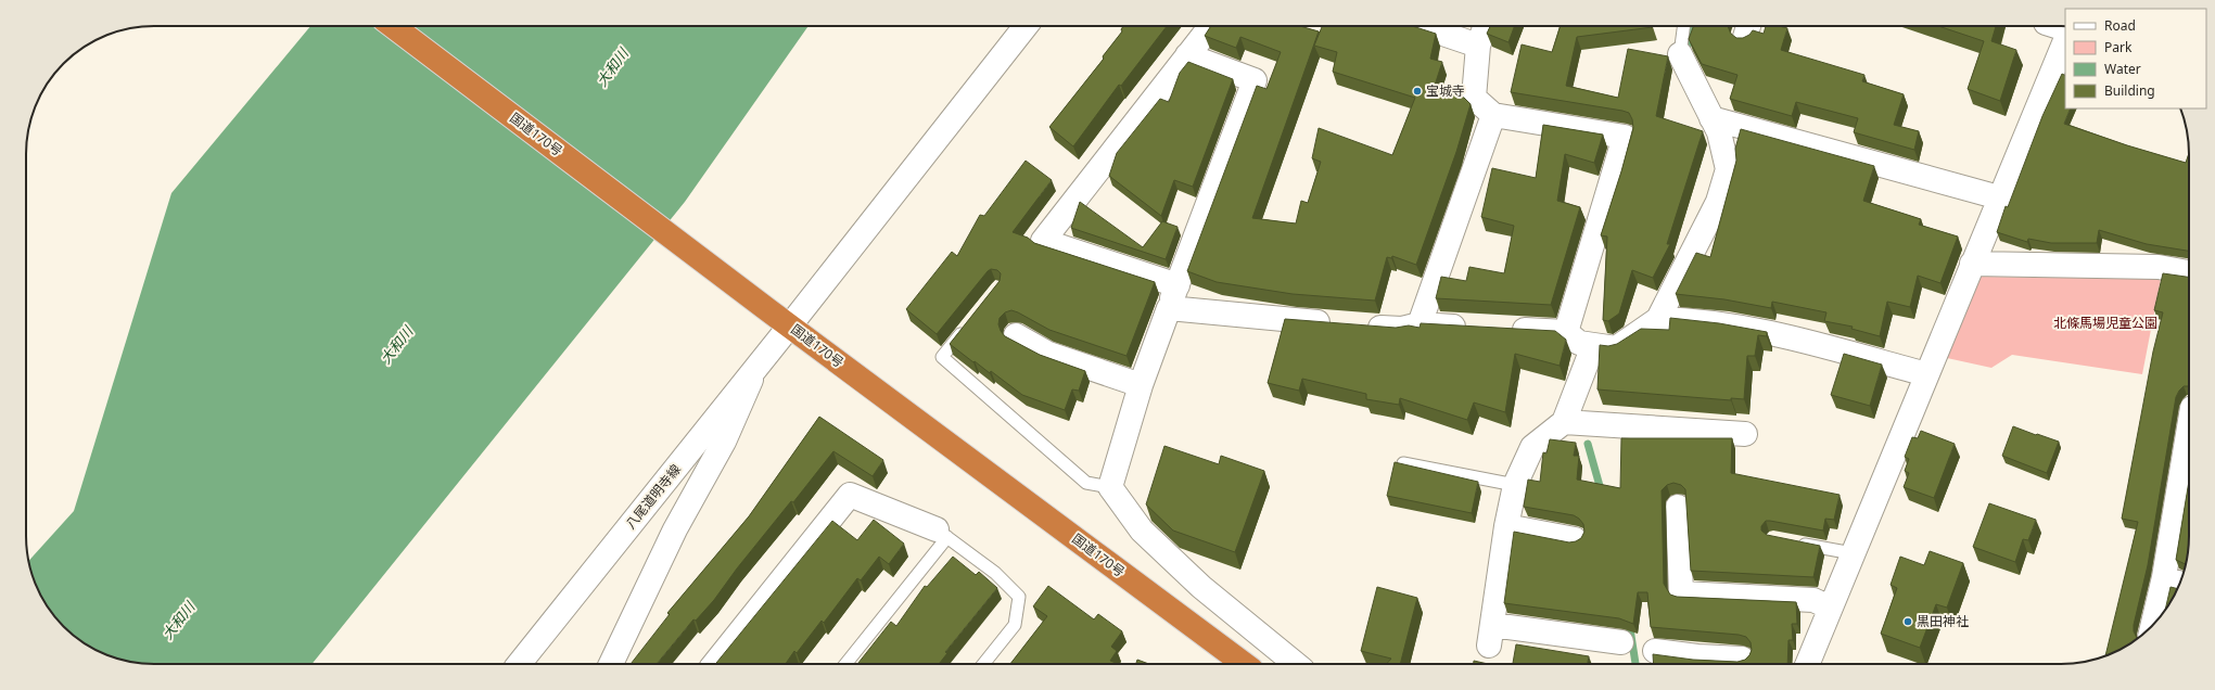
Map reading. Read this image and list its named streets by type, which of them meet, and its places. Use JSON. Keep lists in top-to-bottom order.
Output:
{
  "streets": {
    "highway": ["国道170号"],
    "street": ["八尾道明寺線"]
  },
  "crossings": [
    ["国道170号", "八尾道明寺線"]
  ],
  "water": ["大和川"],
  "parks": ["北條馬場児童公園"],
  "places": ["宝城寺", "黒田神社"],
  "legend": [
    "Road",
    "Park",
    "Water",
    "Building"
  ]
}
